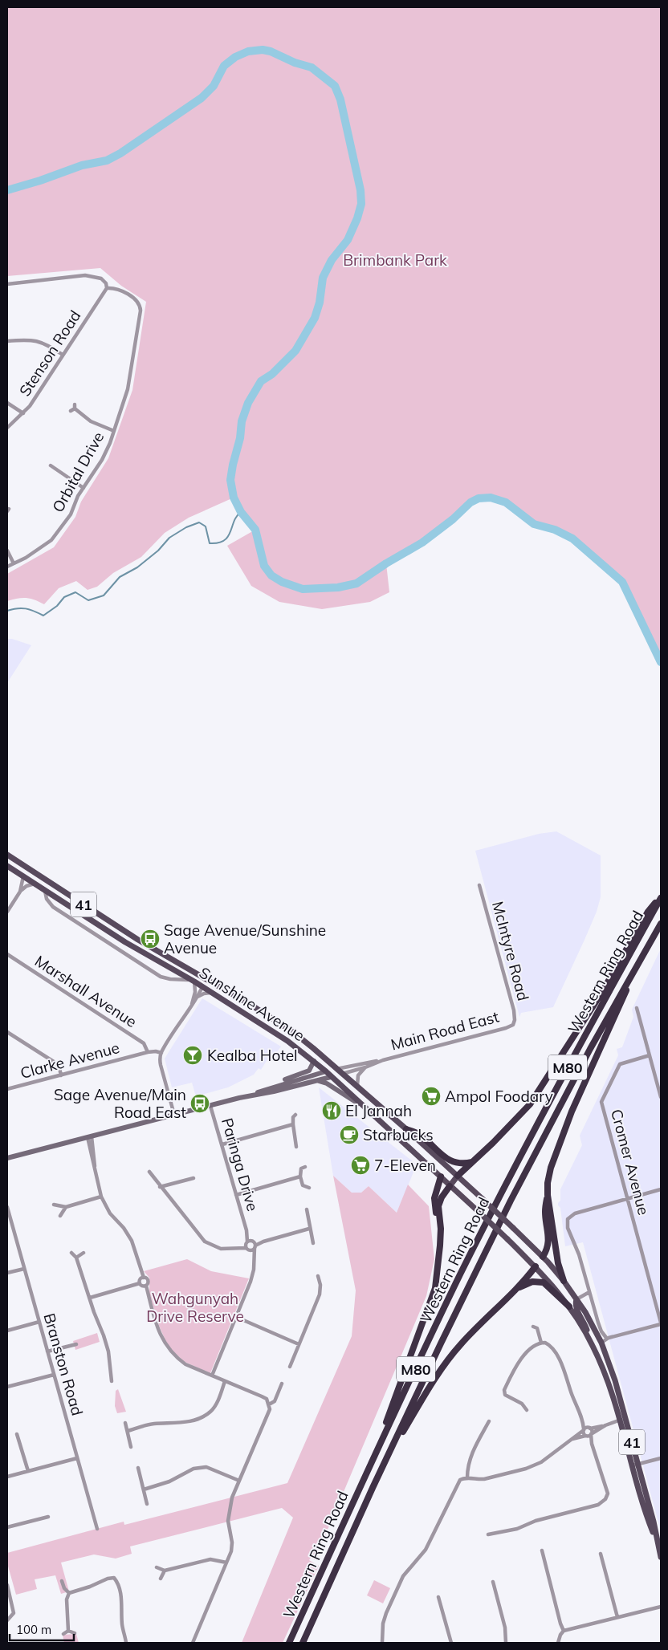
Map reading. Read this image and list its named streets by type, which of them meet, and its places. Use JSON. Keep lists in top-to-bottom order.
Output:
{
  "streets": {
    "highway": ["Western Ring Road", "M80"],
    "main road": ["41", "Sunshine Avenue", "Main Road East"],
    "street": [
      "Stenson Road",
      "Orbital Drive",
      "McIntyre Road",
      "Marshall Avenue",
      "Clarke Avenue",
      "Cromer Avenue",
      "Paringa Drive",
      "Branston Road"
    ]
  },
  "crossings": [
    ["Stenson Road", "Orbital Drive"],
    ["41", "Sunshine Avenue"],
    ["McIntyre Road", "Main Road East"],
    ["Marshall Avenue", "Clarke Avenue"],
    ["Sunshine Avenue", "Main Road East"],
    ["Main Road East", "Paringa Drive"]
  ],
  "parks": ["Brimbank Park", "Wahgunyah Drive Reserve"],
  "places": {
    "bus stop": ["Sage Avenue/Sunshine Avenue", "Sage Avenue/Main Road East"],
    "bar": ["Kealba Hotel"],
    "supermarket": ["Ampol Foodary", "7-Eleven"],
    "restaurant": ["El Jannah"],
    "cafe": ["Starbucks"]
  },
  "scale_bar": "100 m"
}
